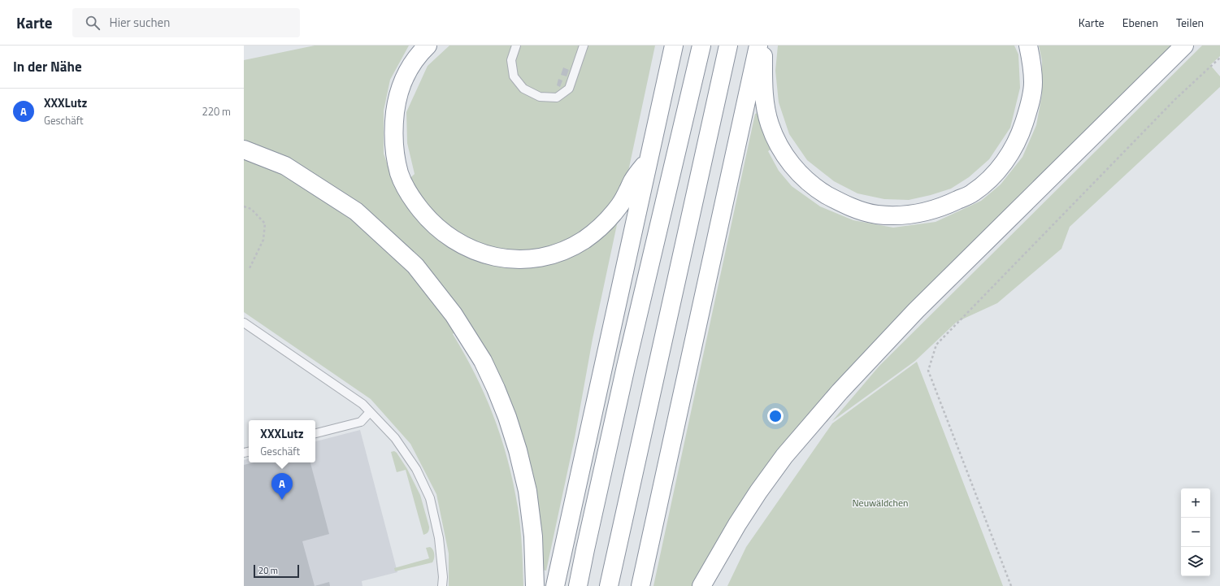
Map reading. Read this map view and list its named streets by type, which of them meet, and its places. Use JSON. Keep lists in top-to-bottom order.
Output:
{
  "parks": ["Neuwäldchen"],
  "scale_bar": "20 m",
  "page": {
    "header": "Karte",
    "search": "Hier suchen",
    "nav": ["Karte", "Ebenen", "Teilen"],
    "heading": "In der Nähe",
    "list": [
      {
        "mark": "A",
        "name": "XXXLutz",
        "note": "Geschäft",
        "value": "220 m"
      }
    ],
    "popup": ["XXXLutz", "Geschäft"],
    "pins": "A",
    "map_buttons": ["+", "−"],
    "scale": "20 m"
  }
}
